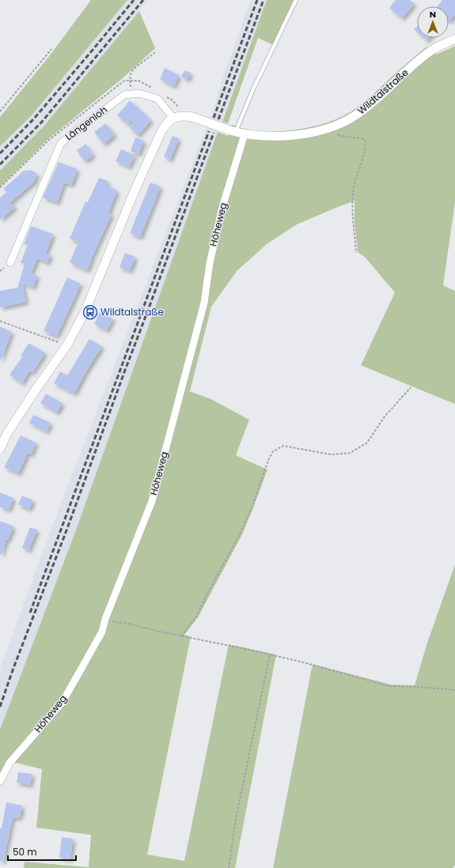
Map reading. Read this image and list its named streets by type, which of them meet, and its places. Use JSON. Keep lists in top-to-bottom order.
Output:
{
  "streets": {
    "street": ["Wildtalstraße", "Längenloh", "Höheweg"]
  },
  "crossings": [
    ["Wildtalstraße", "Höheweg"]
  ],
  "places": {
    "bus stop": ["Wildtalstraße"]
  },
  "scale_bar": "50 m",
  "north": "top"
}
